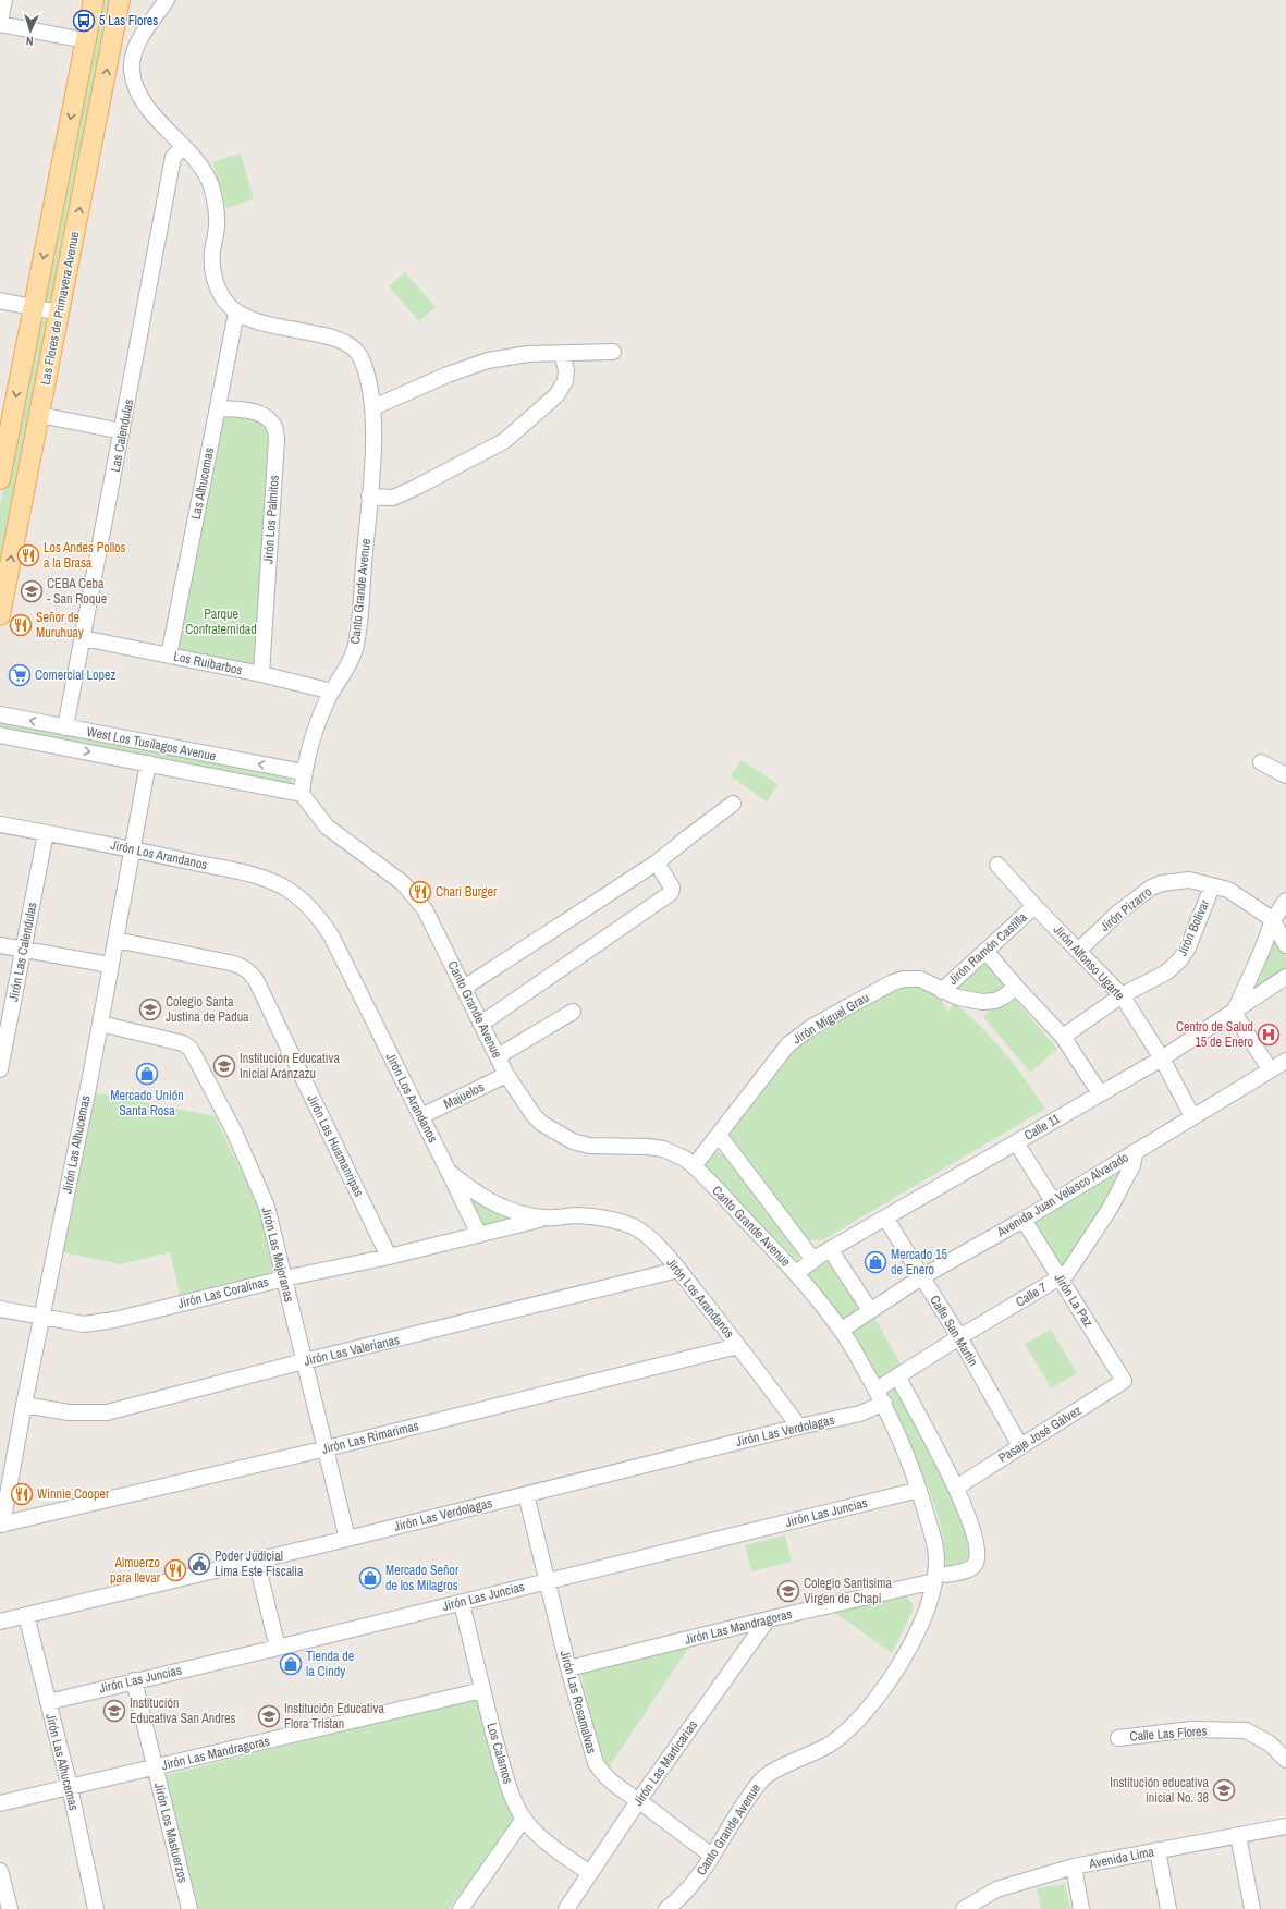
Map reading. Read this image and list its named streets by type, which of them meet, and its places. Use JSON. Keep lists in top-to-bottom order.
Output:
{
  "streets": {
    "main road": ["Las Flores de Primavera Avenue"],
    "street": [
      "Las Calendulas",
      "Las Alhucemas",
      "Jirón Los Palmitos",
      "Canto Grande Avenue",
      "Los Ruibarbos",
      "West Los Tusilagos Avenue",
      "Jirón Los Arandanos",
      "Jirón Pizarro",
      "Jirón Bolivar",
      "Jirón Ramón Castilla",
      "Jirón Las Calendulas",
      "Jirón Alfonso Ugarte",
      "Jirón Miguel Grau",
      "Majuelos",
      "Calle 11",
      "Jirón Las Alhucemas",
      "Jirón Las Huamanripas",
      "Avenida Juan Velasco Alvarado",
      "Jirón Las Mejoranas",
      "Jirón Las Coralinas",
      "Calle 7",
      "Jirón La Paz",
      "Calle San Martin",
      "Jirón Las Valerianas",
      "Jirón Las Verdolagas",
      "Pasaje José Gálvez",
      "Jirón Las Rimarimas",
      "Jirón Las Juncias",
      "Jirón Las Mandragoras",
      "Jirón Las Rosamalvas",
      "Calle Las Flores",
      "Los Calamos",
      "Jirón Las Marticarias",
      "Jirón Los Mastuerzos",
      "Avenida Lima"
    ]
  },
  "crossings": [
    ["Las Calendulas", "Canto Grande Avenue"],
    ["Las Calendulas", "Los Ruibarbos"],
    ["Las Calendulas", "West Los Tusilagos Avenue"],
    ["Las Alhucemas", "Jirón Los Palmitos"],
    ["Las Alhucemas", "Canto Grande Avenue"],
    ["Las Alhucemas", "Los Ruibarbos"],
    ["Jirón Los Palmitos", "Los Ruibarbos"],
    ["Canto Grande Avenue", "Los Ruibarbos"],
    ["Canto Grande Avenue", "West Los Tusilagos Avenue"],
    ["Canto Grande Avenue", "Jirón Miguel Grau"],
    ["Canto Grande Avenue", "Majuelos"],
    ["Canto Grande Avenue", "Calle 11"],
    ["Canto Grande Avenue", "Avenida Juan Velasco Alvarado"],
    ["Canto Grande Avenue", "Calle 7"],
    ["Canto Grande Avenue", "Jirón Las Verdolagas"],
    ["Canto Grande Avenue", "Jirón Las Juncias"],
    ["Canto Grande Avenue", "Jirón Las Mandragoras"],
    ["Canto Grande Avenue", "Jirón Las Rosamalvas"],
    ["West Los Tusilagos Avenue", "Jirón Las Alhucemas"],
    ["Jirón Los Arandanos", "Jirón Las Calendulas"],
    ["Jirón Los Arandanos", "Majuelos"],
    ["Jirón Los Arandanos", "Jirón Las Alhucemas"],
    ["Jirón Los Arandanos", "Jirón Las Coralinas"],
    ["Jirón Los Arandanos", "Jirón Las Valerianas"],
    ["Jirón Los Arandanos", "Jirón Las Verdolagas"],
    ["Jirón Los Arandanos", "Jirón Las Rimarimas"],
    ["Jirón Pizarro", "Jirón Bolivar"],
    ["Jirón Pizarro", "Jirón Alfonso Ugarte"],
    ["Jirón Bolivar", "Jirón Alfonso Ugarte"],
    ["Jirón Ramón Castilla", "Jirón Alfonso Ugarte"],
    ["Jirón Ramón Castilla", "Jirón Miguel Grau"],
    ["Jirón Alfonso Ugarte", "Calle 11"],
    ["Jirón Alfonso Ugarte", "Avenida Juan Velasco Alvarado"],
    ["Calle 11", "Calle San Martin"],
    ["Jirón Las Alhucemas", "Jirón Las Huamanripas"],
    ["Jirón Las Alhucemas", "Jirón Las Mejoranas"],
    ["Jirón Las Alhucemas", "Jirón Las Coralinas"],
    ["Jirón Las Alhucemas", "Jirón Las Valerianas"],
    ["Jirón Las Alhucemas", "Jirón Las Verdolagas"],
    ["Jirón Las Alhucemas", "Jirón Las Rimarimas"],
    ["Jirón Las Alhucemas", "Jirón Las Juncias"],
    ["Jirón Las Alhucemas", "Jirón Las Mandragoras"],
    ["Jirón Las Huamanripas", "Jirón Las Coralinas"],
    ["Avenida Juan Velasco Alvarado", "Calle 7"],
    ["Avenida Juan Velasco Alvarado", "Jirón La Paz"],
    ["Avenida Juan Velasco Alvarado", "Calle San Martin"],
    ["Jirón Las Mejoranas", "Jirón Las Coralinas"],
    ["Jirón Las Mejoranas", "Jirón Las Valerianas"],
    ["Jirón Las Mejoranas", "Jirón Las Verdolagas"],
    ["Jirón Las Mejoranas", "Jirón Las Rimarimas"],
    ["Calle 7", "Jirón La Paz"],
    ["Calle 7", "Calle San Martin"],
    ["Calle 7", "Jirón Las Verdolagas"],
    ["Calle 7", "Jirón Las Mandragoras"],
    ["Jirón La Paz", "Pasaje José Gálvez"],
    ["Calle San Martin", "Pasaje José Gálvez"],
    ["Jirón Las Verdolagas", "Jirón Las Rosamalvas"],
    ["Pasaje José Gálvez", "Jirón Las Mandragoras"],
    ["Jirón Las Juncias", "Jirón Las Rosamalvas"],
    ["Jirón Las Juncias", "Los Calamos"],
    ["Jirón Las Juncias", "Jirón Los Mastuerzos"],
    ["Jirón Las Mandragoras", "Jirón Las Rosamalvas"],
    ["Jirón Las Mandragoras", "Los Calamos"],
    ["Jirón Las Mandragoras", "Jirón Las Marticarias"],
    ["Jirón Las Mandragoras", "Jirón Los Mastuerzos"],
    ["Jirón Las Rosamalvas", "Jirón Las Marticarias"],
    ["Los Calamos", "Jirón Las Marticarias"]
  ],
  "parks": ["Parque Confraternidad"],
  "places": {
    "bus stop": ["5 Las Flores"],
    "restaurant": [
      "Los Andes Pollos a la Brasa",
      "Señor de Muruhuay",
      "Chari Burger",
      "Winnie Cooper",
      "Almuerzo para llevar"
    ],
    "school or university": [
      "CEBA Ceba - San Roque",
      "Colegio Santa Justina de Padua",
      "Institución Educativa Inicial Aránzazu",
      "Colegio Santisima Virgen de Chapi",
      "Institución Educativa San Andres",
      "Institución Educativa Flora Tristan",
      "Institución educativa inicial No. 38"
    ],
    "supermarket": ["Comercial Lopez"],
    "hospital": ["Centro de Salud 15 de Enero"],
    "shop": [
      "Mercado Unión Santa Rosa",
      "Mercado 15 de Enero",
      "Mercado Señor de los Milagros",
      "Tienda de la Cindy"
    ],
    "public building": ["Poder Judicial Lima Este Fiscalia"]
  },
  "north": "bottom"
}
